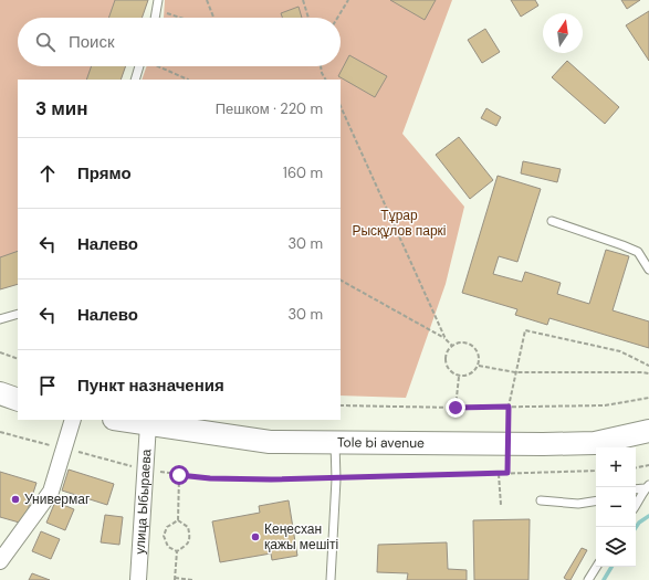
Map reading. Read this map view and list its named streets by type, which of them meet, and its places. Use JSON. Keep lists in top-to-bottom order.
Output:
{
  "streets": {
    "street": ["Tole bi avenue", "улица Ыбыраева"]
  },
  "crossings": [
    ["Tole bi avenue", "улица Ыбыраева"]
  ],
  "parks": ["Тұрар Рысқұлов паркі"],
  "places": ["Универмаг", "Кеңесхан қажы мешіті"],
  "north": "top",
  "page": {
    "search": "Поиск",
    "heading": ["3 мин", "Пешком · 220 m"],
    "list": [
      ["Прямо", "160 m"],
      ["Налево", "30 m"],
      ["Налево", "30 m"],
      "Пункт назначения"
    ],
    "map_buttons": ["+", "−"]
  }
}
